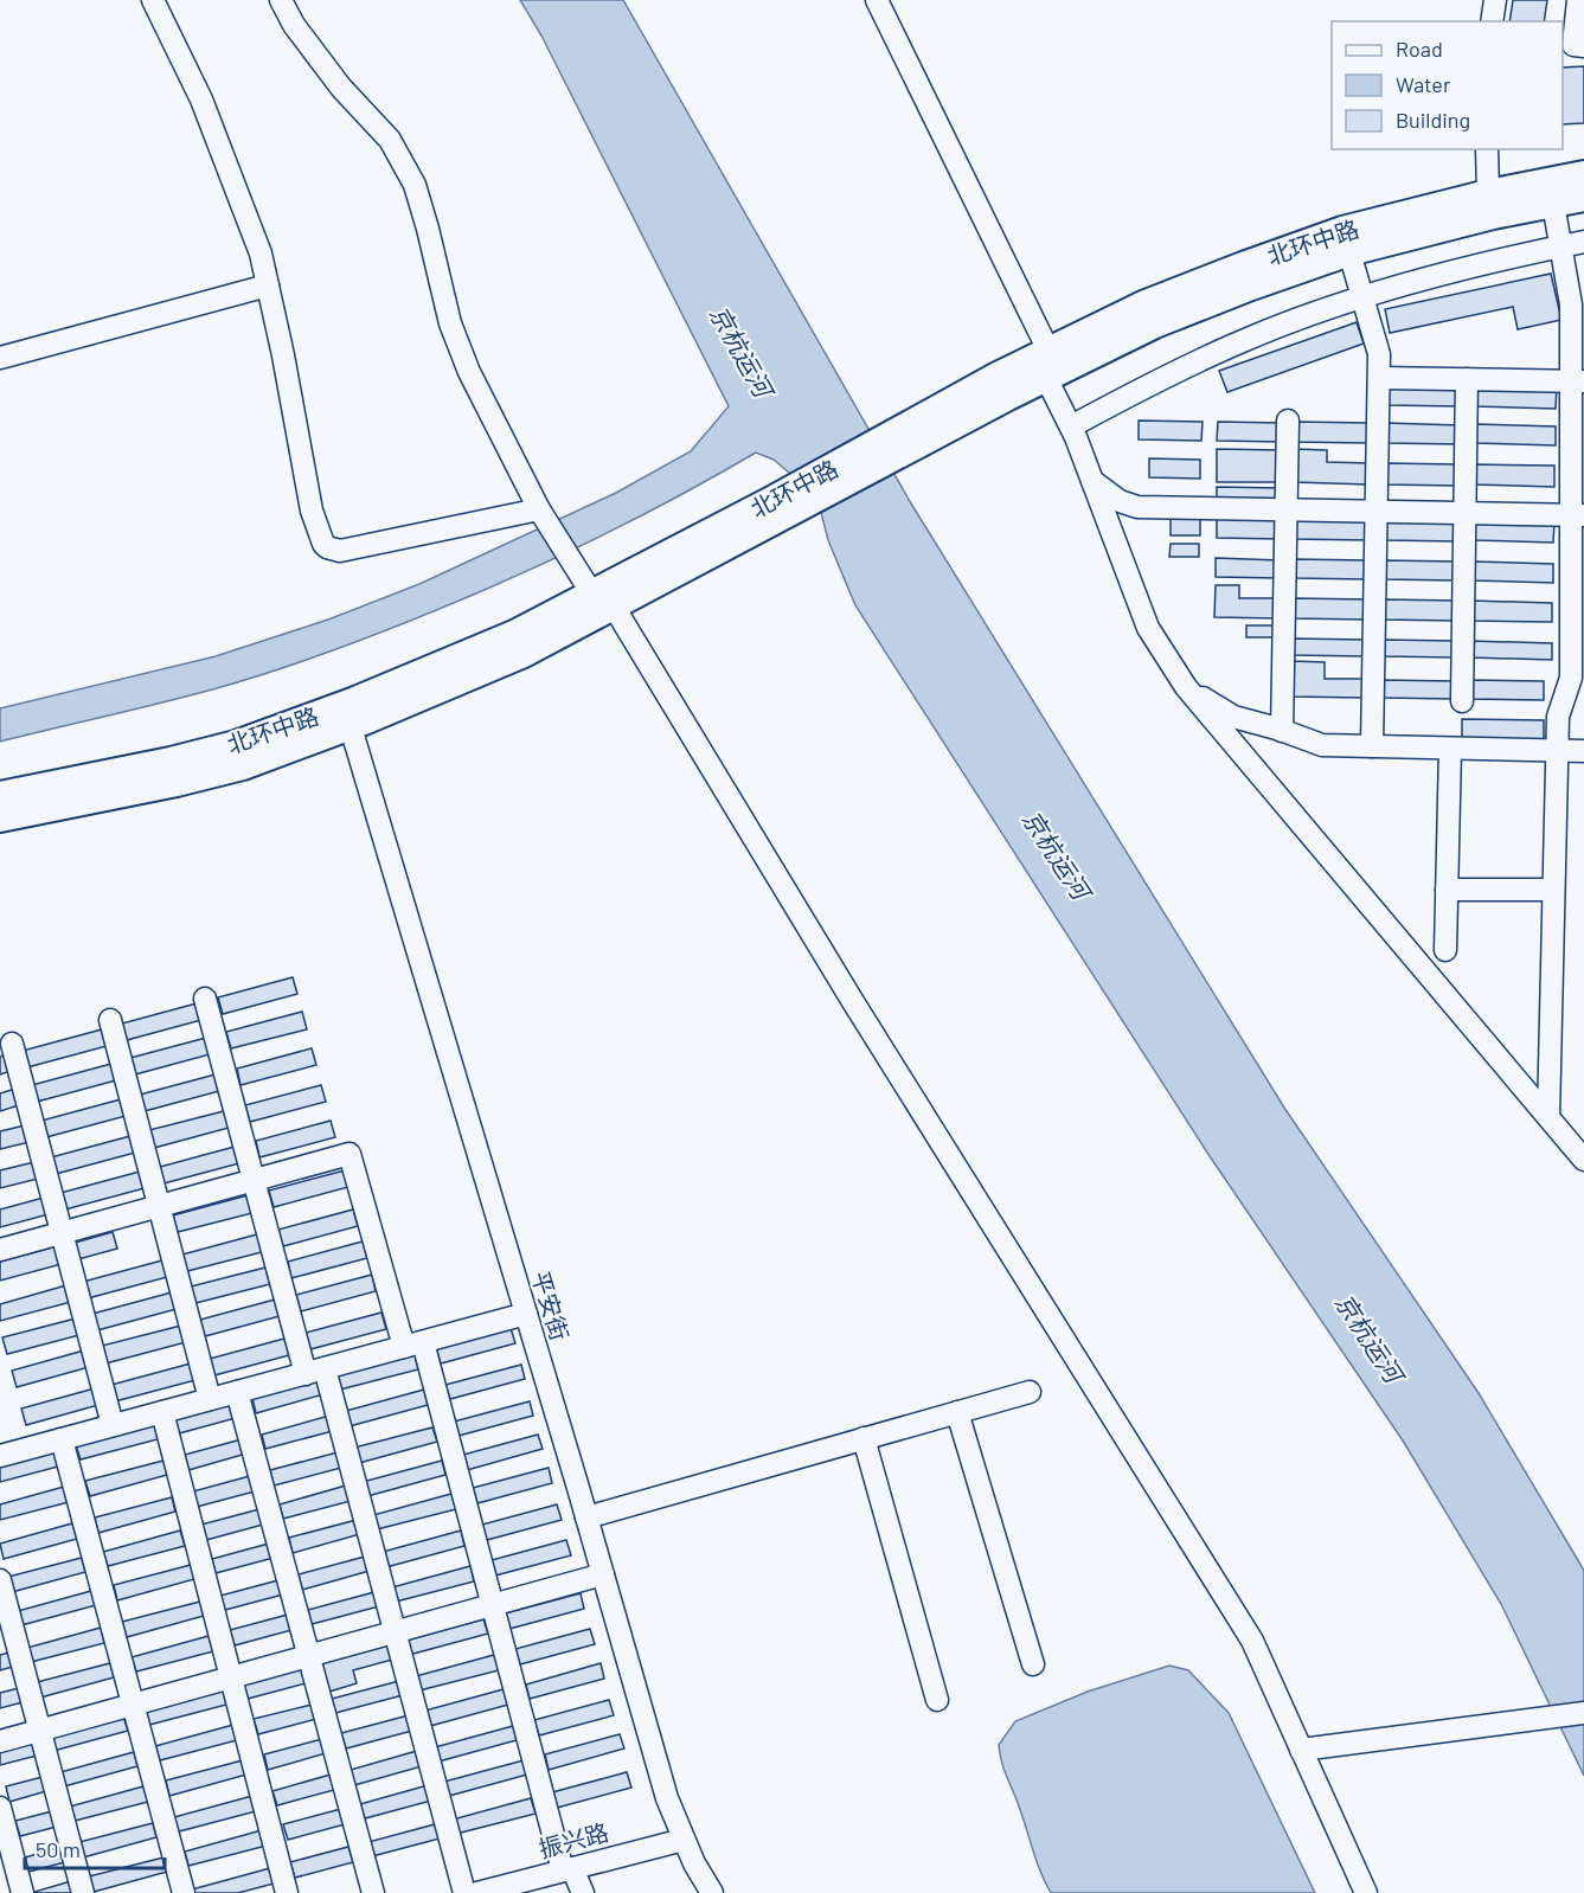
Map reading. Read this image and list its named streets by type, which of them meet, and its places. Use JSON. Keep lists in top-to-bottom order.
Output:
{
  "streets": {
    "main road": ["北环中路"],
    "street": ["平安街", "振兴路"]
  },
  "crossings": [
    ["北环中路", "平安街"],
    ["平安街", "振兴路"]
  ],
  "water": ["京杭运河"],
  "legend": ["Road", "Water", "Building"],
  "scale_bar": "50 m"
}
